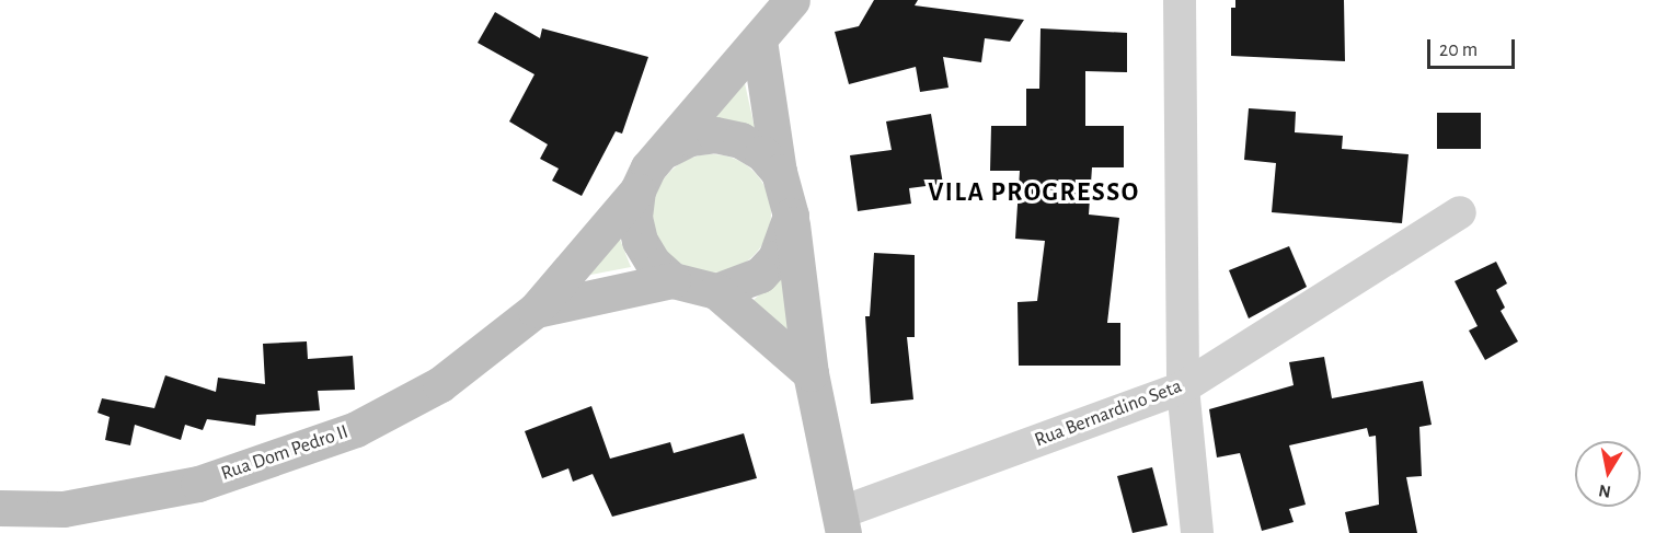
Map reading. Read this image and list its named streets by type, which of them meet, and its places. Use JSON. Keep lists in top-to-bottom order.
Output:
{
  "streets": {
    "main road": ["Rua Dom Pedro II"],
    "street": ["Rua Bernardino Seta"]
  },
  "districts": ["VILA PROGRESSO"],
  "scale_bar": "20 m",
  "north": "bottom"
}
